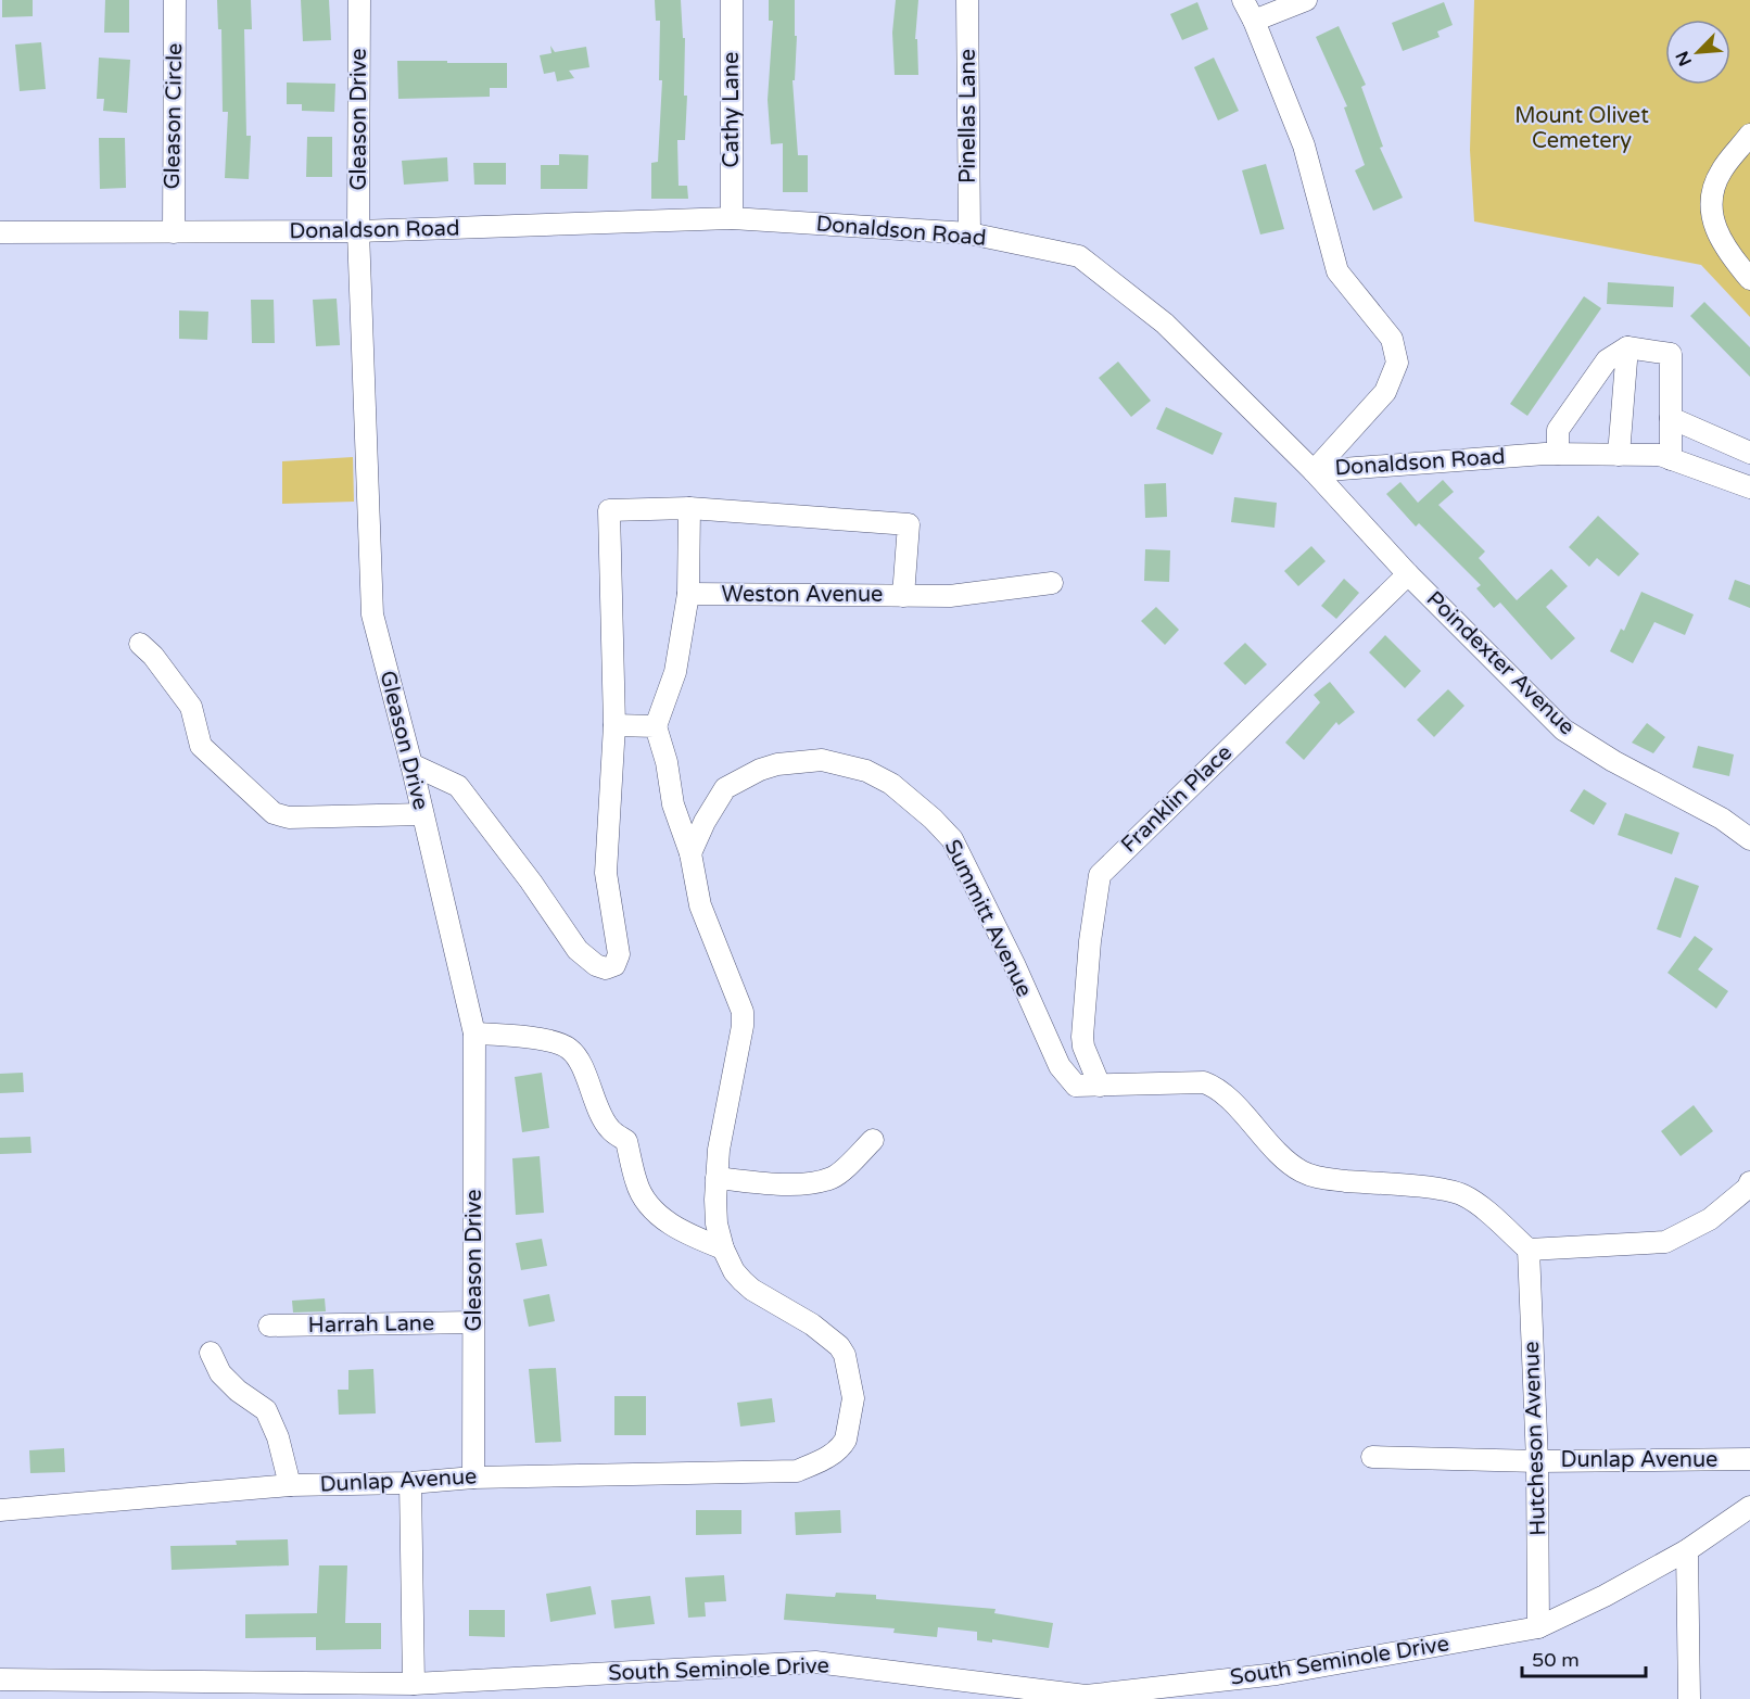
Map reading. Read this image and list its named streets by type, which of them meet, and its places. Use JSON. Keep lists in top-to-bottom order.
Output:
{
  "streets": {
    "street": [
      "Cathy Lane",
      "Gleason Circle",
      "Pinellas Lane",
      "Gleason Drive",
      "Donaldson Road",
      "Weston Avenue",
      "Poindexter Avenue",
      "Franklin Place",
      "Summitt Avenue",
      "Harrah Lane",
      "Hutcheson Avenue",
      "Dunlap Avenue",
      "South Seminole Drive"
    ]
  },
  "crossings": [
    ["Cathy Lane", "Donaldson Road"],
    ["Gleason Circle", "Donaldson Road"],
    ["Pinellas Lane", "Donaldson Road"],
    ["Gleason Drive", "Donaldson Road"],
    ["Gleason Drive", "Harrah Lane"],
    ["Gleason Drive", "Dunlap Avenue"],
    ["Donaldson Road", "Poindexter Avenue"],
    ["Poindexter Avenue", "Franklin Place"],
    ["Franklin Place", "Summitt Avenue"],
    ["Summitt Avenue", "Hutcheson Avenue"],
    ["Hutcheson Avenue", "Dunlap Avenue"],
    ["Hutcheson Avenue", "South Seminole Drive"]
  ],
  "parks": ["Mount Olivet Cemetery"],
  "scale_bar": "50 m",
  "north": "bottom left"
}
